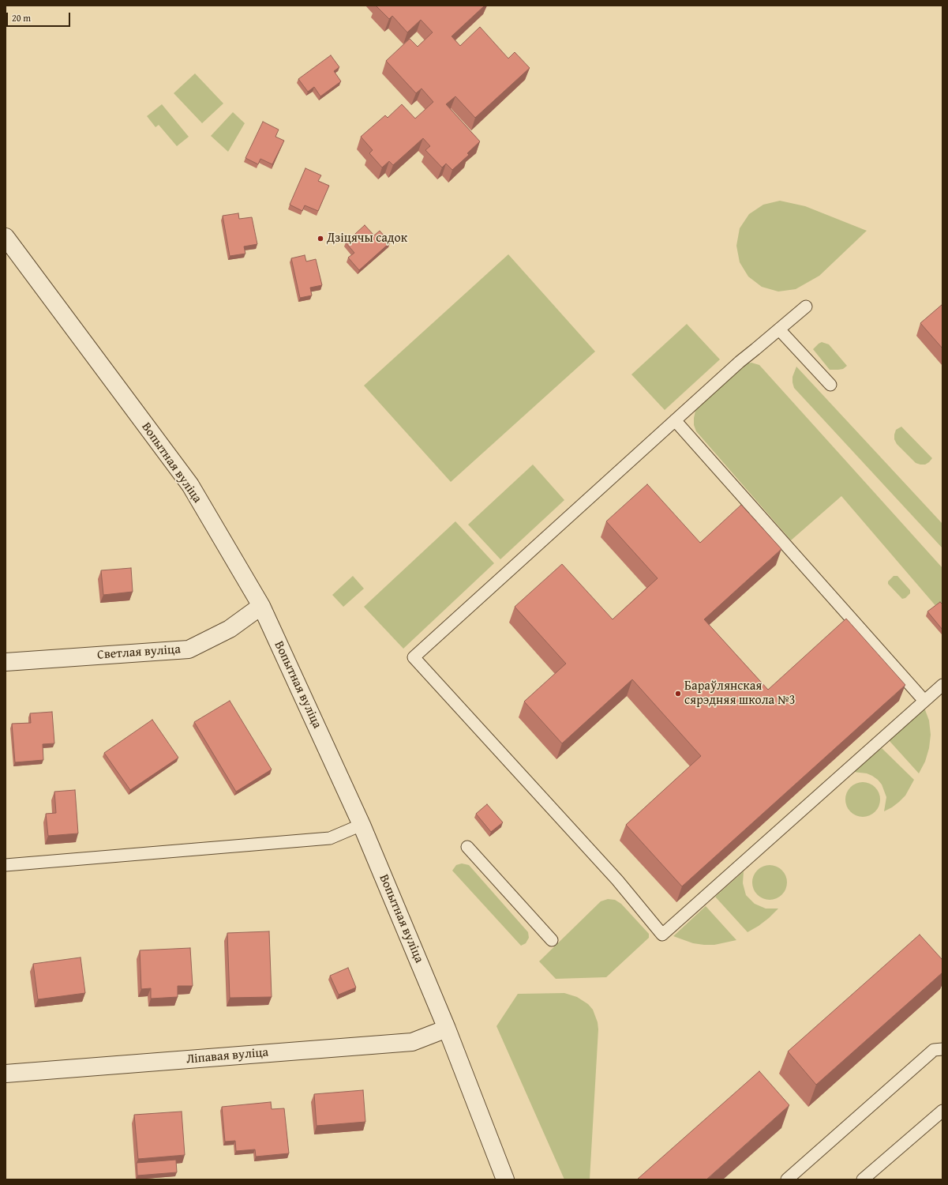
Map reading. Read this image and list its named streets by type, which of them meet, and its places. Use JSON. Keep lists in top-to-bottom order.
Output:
{
  "streets": {
    "street": ["Вопытная вуліца", "Светлая вуліца", "Ліпавая вуліца"]
  },
  "crossings": [
    ["Вопытная вуліца", "Светлая вуліца"],
    ["Вопытная вуліца", "Ліпавая вуліца"]
  ],
  "places": ["Дзіцячы садок", "Бараўлянская сярэдняя школа №3"],
  "scale_bar": "20 m"
}
